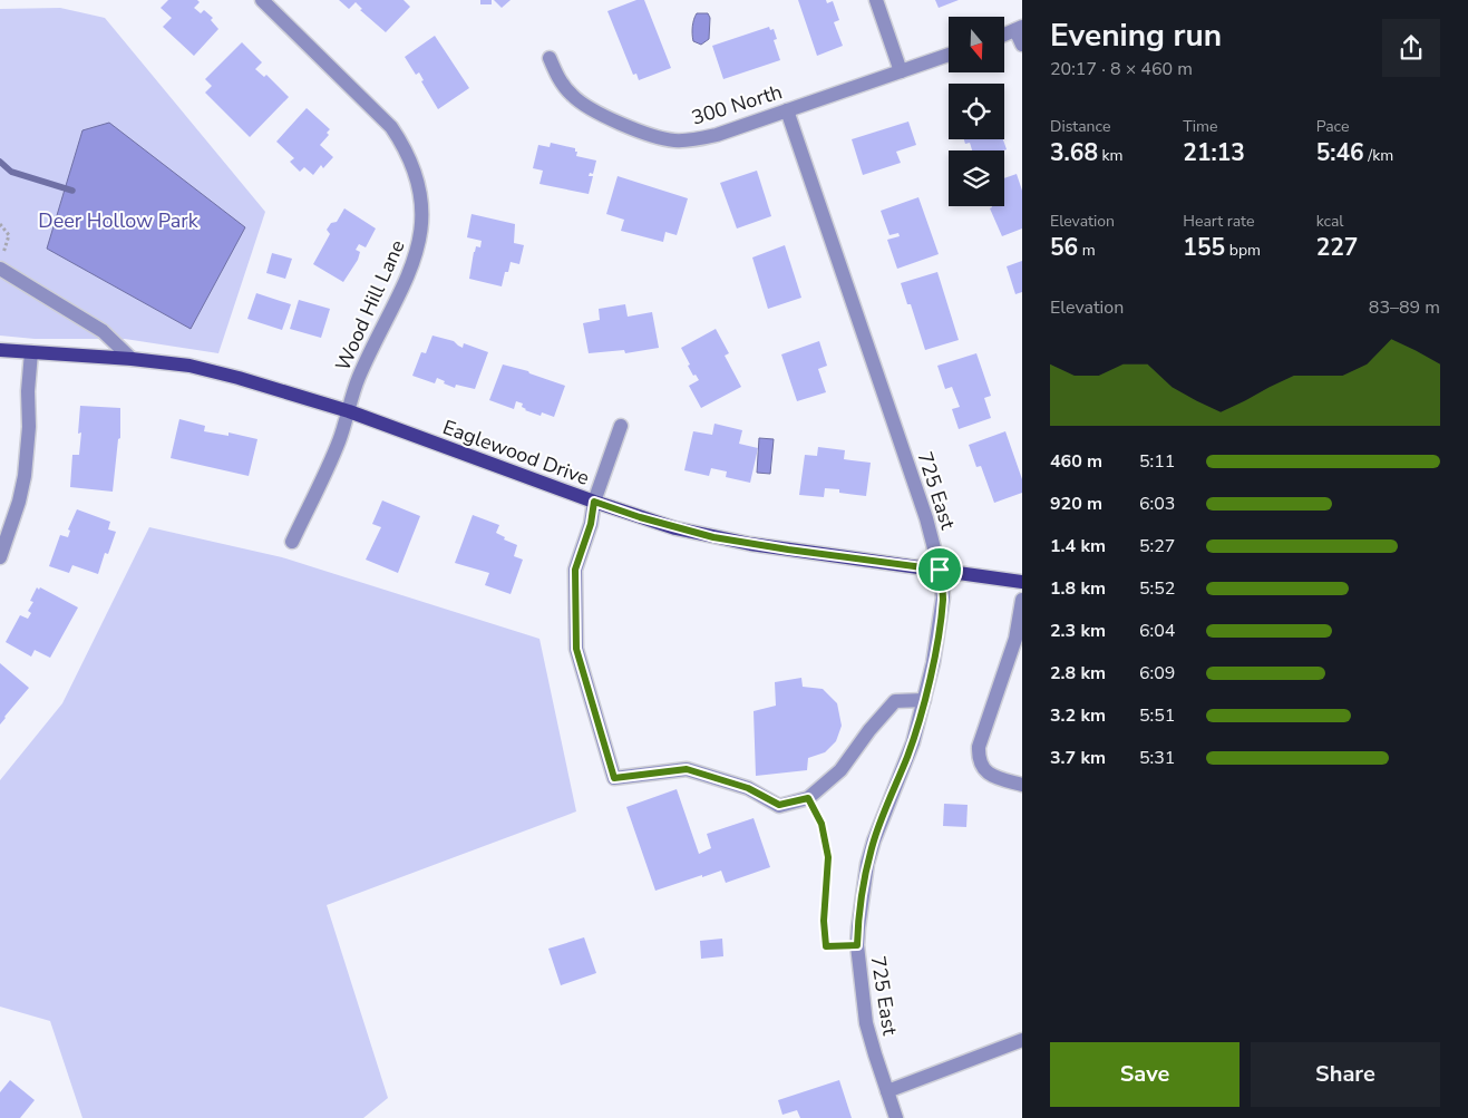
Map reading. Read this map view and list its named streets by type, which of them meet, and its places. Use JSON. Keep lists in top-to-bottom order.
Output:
{
  "streets": {
    "main road": ["Eaglewood Drive"],
    "street": ["300 North", "Wood Hill Lane", "725 East"]
  },
  "crossings": [
    ["300 North", "725 East"],
    ["Wood Hill Lane", "Eaglewood Drive"],
    ["Eaglewood Drive", "725 East"]
  ],
  "parks": ["Deer Hollow Park"],
  "north": "bottom",
  "page": {
    "heading": ["Evening run", "20:17 · 8 × 460 m"],
    "stats": [
      ["Distance", "3.68 km"],
      ["Time", "21:13"],
      ["Pace", "5:46 /km"],
      ["Elevation", "56 m"],
      ["Heart rate", "155 bpm"],
      ["kcal", "227"]
    ],
    "chart": ["Elevation", "83–89 m"],
    "list": [
      {
        "name": "460 m",
        "note": "5:11"
      },
      {
        "name": "920 m",
        "note": "6:03"
      },
      {
        "name": "1.4 km",
        "note": "5:27"
      },
      {
        "name": "1.8 km",
        "note": "5:52"
      },
      {
        "name": "2.3 km",
        "note": "6:04"
      },
      {
        "name": "2.8 km",
        "note": "6:09"
      },
      {
        "name": "3.2 km",
        "note": "5:51"
      },
      {
        "name": "3.7 km",
        "note": "5:31"
      }
    ],
    "buttons": ["Save", "Share"]
  }
}
